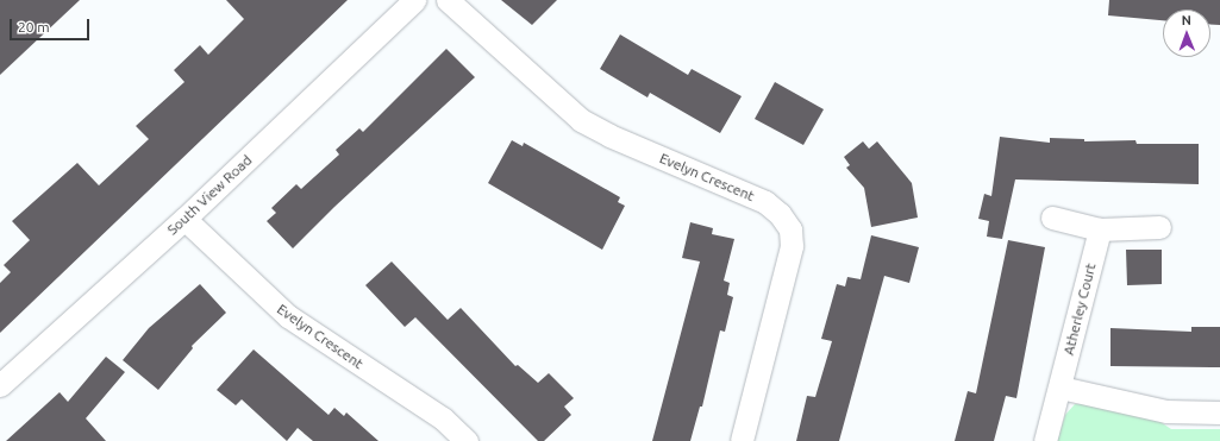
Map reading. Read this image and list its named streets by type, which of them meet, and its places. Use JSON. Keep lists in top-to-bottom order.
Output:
{
  "streets": {
    "street": ["Evelyn Crescent", "South View Road", "Atherley Court"]
  },
  "crossings": [
    ["Evelyn Crescent", "South View Road"]
  ],
  "scale_bar": "20 m",
  "north": "top"
}
